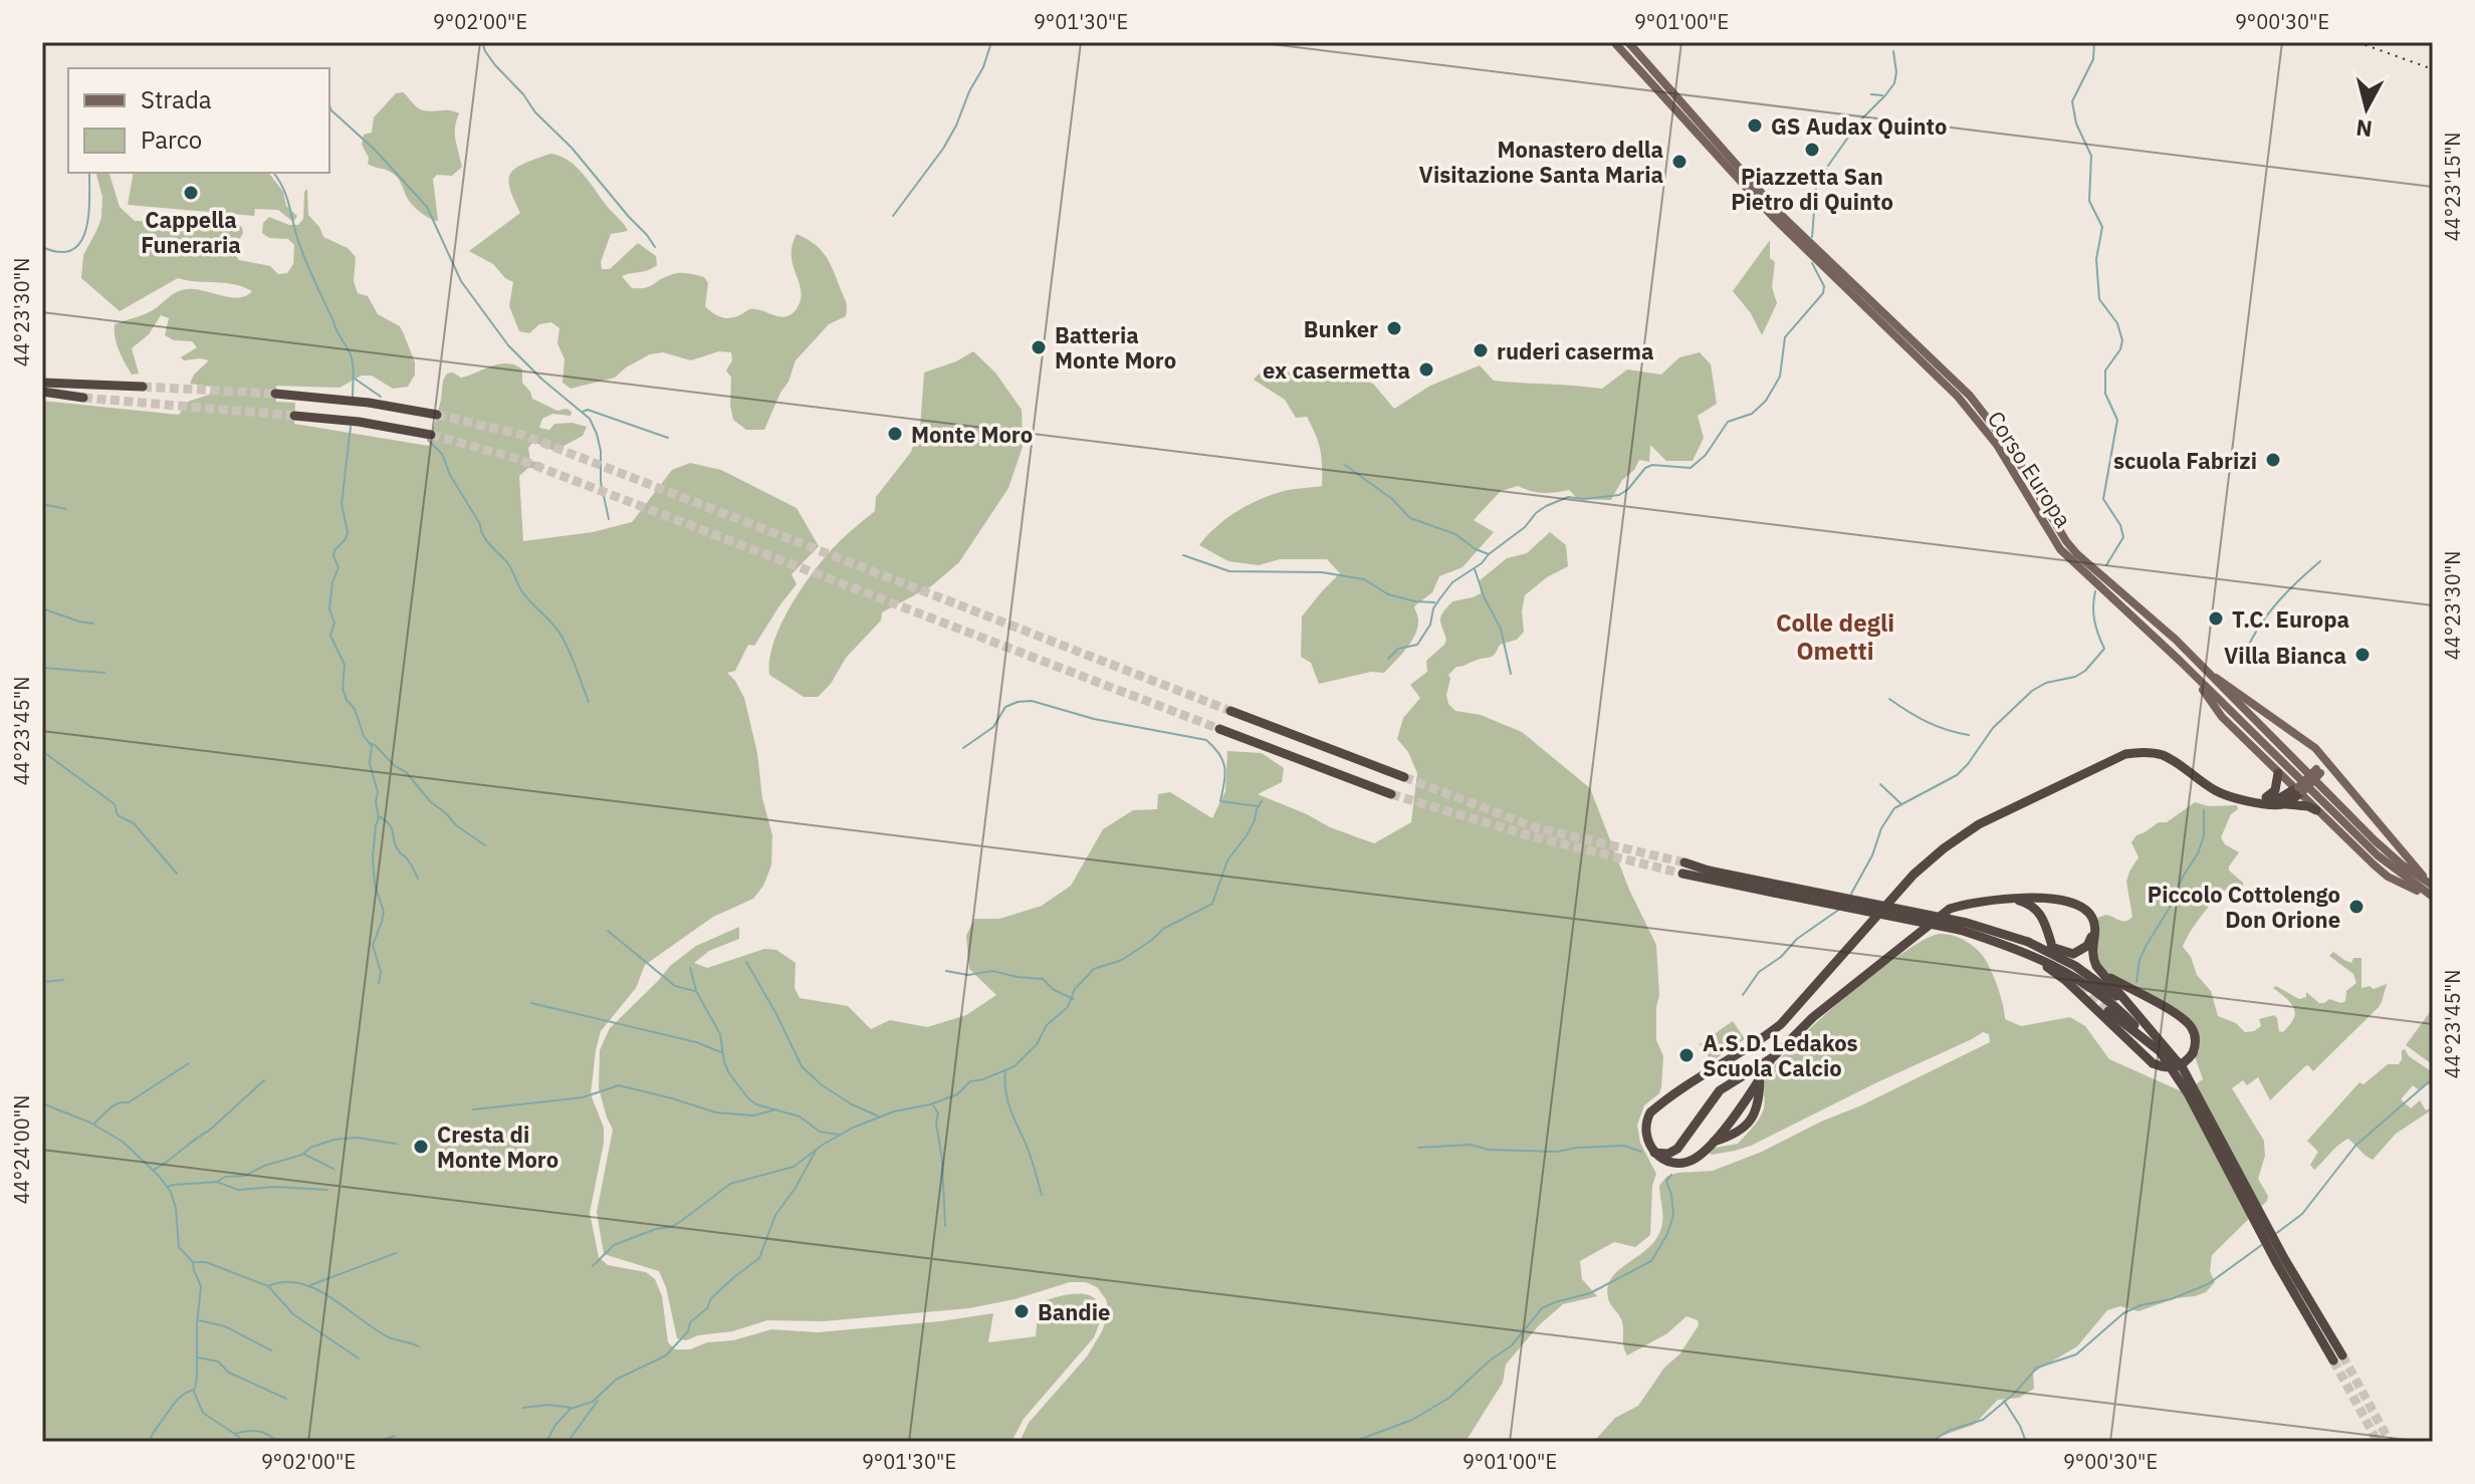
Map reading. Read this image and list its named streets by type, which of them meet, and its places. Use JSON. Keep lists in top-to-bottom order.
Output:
{
  "streets": {
    "main road": ["Corso Europa"]
  },
  "districts": ["Colle degli Ometti"],
  "places": [
    "GS Audax Quinto",
    "Piazzetta San Pietro di Quinto",
    "Monastero della Visitazione Santa Maria",
    "Cappella Funeraria",
    "Bunker",
    "Batteria Monte Moro",
    "ruderi caserma",
    "ex casermetta",
    "Monte Moro",
    "scuola Fabrizi",
    "T.C. Europa",
    "Villa Bianca",
    "Piccolo Cottolengo Don Orione",
    "A.S.D. Ledakos Scuola Calcio",
    "Cresta di Monte Moro",
    "Bandie"
  ],
  "legend": ["Strada", "Parco"],
  "north": "bottom",
  "coordinates": [
    "9°02'00\"E",
    "9°01'30\"E",
    "9°01'00\"E",
    "9°00'30\"E",
    "44°23'15\"N",
    "44°23'30\"N",
    "44°23'45\"N",
    "44°24'00\"N"
  ]
}
